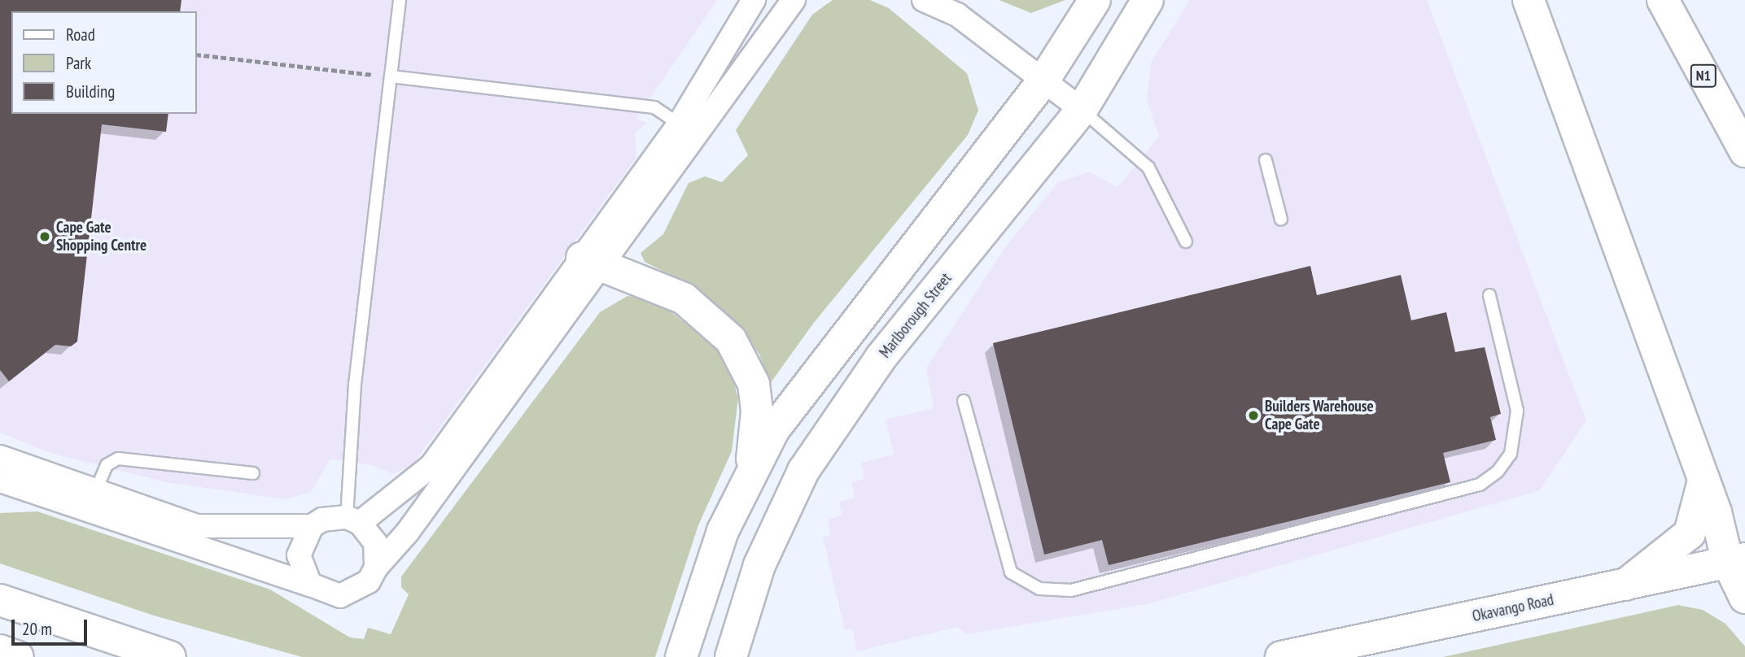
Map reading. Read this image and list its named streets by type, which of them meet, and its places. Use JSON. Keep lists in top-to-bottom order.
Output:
{
  "streets": {
    "main road": ["N1", "Marlborough Street", "Okavango Road"]
  },
  "places": ["Cape Gate Shopping Centre", "Builders Warehouse Cape Gate"],
  "legend": ["Road", "Park", "Building"],
  "scale_bar": "20 m"
}
